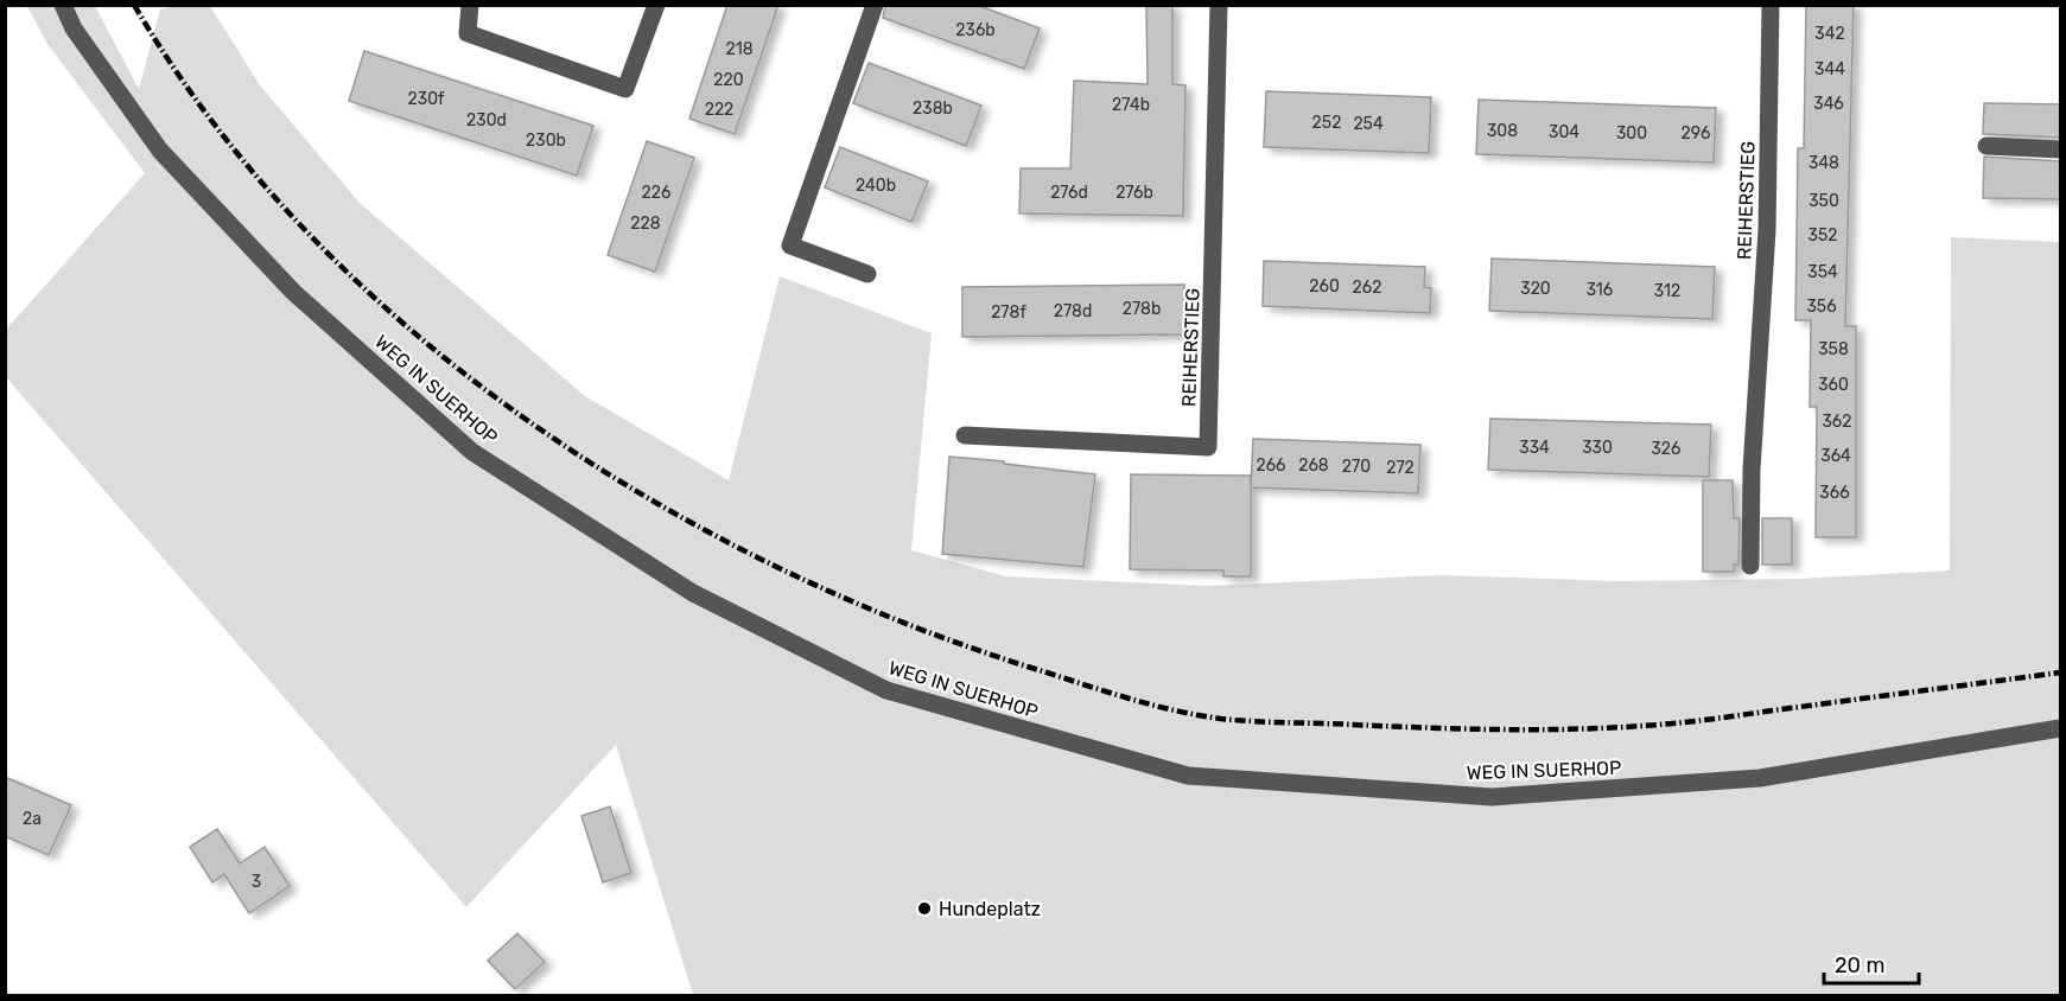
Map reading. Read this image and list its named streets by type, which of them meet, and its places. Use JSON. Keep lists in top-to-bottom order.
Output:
{
  "streets": {
    "street": ["REIHERSTIEG", "WEG IN SUERHOP"]
  },
  "places": ["Hundeplatz"],
  "house_numbers": [
    "236b",
    "342",
    "218",
    "344",
    "220",
    "230f",
    "346",
    "274b",
    "238b",
    "222",
    "230d",
    "252",
    "254",
    "308",
    "304",
    "300",
    "296",
    "230b",
    "348",
    "240b",
    "226",
    "276d",
    "276b",
    "350",
    "228",
    "352",
    "354",
    "260",
    "262",
    "320",
    "316",
    "312",
    "356",
    "278b",
    "278d",
    "278f",
    "358",
    "360",
    "362",
    "334",
    "330",
    "326",
    "364",
    "266",
    "268",
    "270",
    "272",
    "366",
    "2a",
    "3"
  ],
  "scale_bar": "20 m"
}
